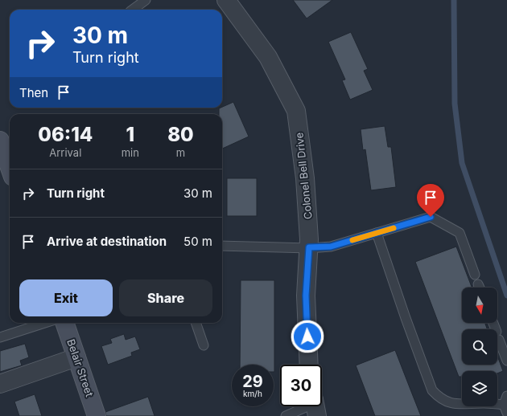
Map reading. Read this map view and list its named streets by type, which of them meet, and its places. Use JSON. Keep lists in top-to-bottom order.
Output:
{
  "streets": {
    "main road": ["Belair Street"],
    "street": ["Colonel Bell Drive"]
  },
  "north": "bottom",
  "page": {
    "turn": ["30 m", "Turn right"],
    "then": "Then",
    "eta": [
      "06:14",
      "Arrival",
      "1",
      "min",
      "80",
      "m"
    ],
    "list": [
      {
        "name": "Turn right",
        "value": "30 m"
      },
      {
        "name": "Arrive at destination",
        "value": "50 m"
      }
    ],
    "buttons": ["Exit", "Share"],
    "speed": "29 km/h",
    "limit": "30"
  }
}
